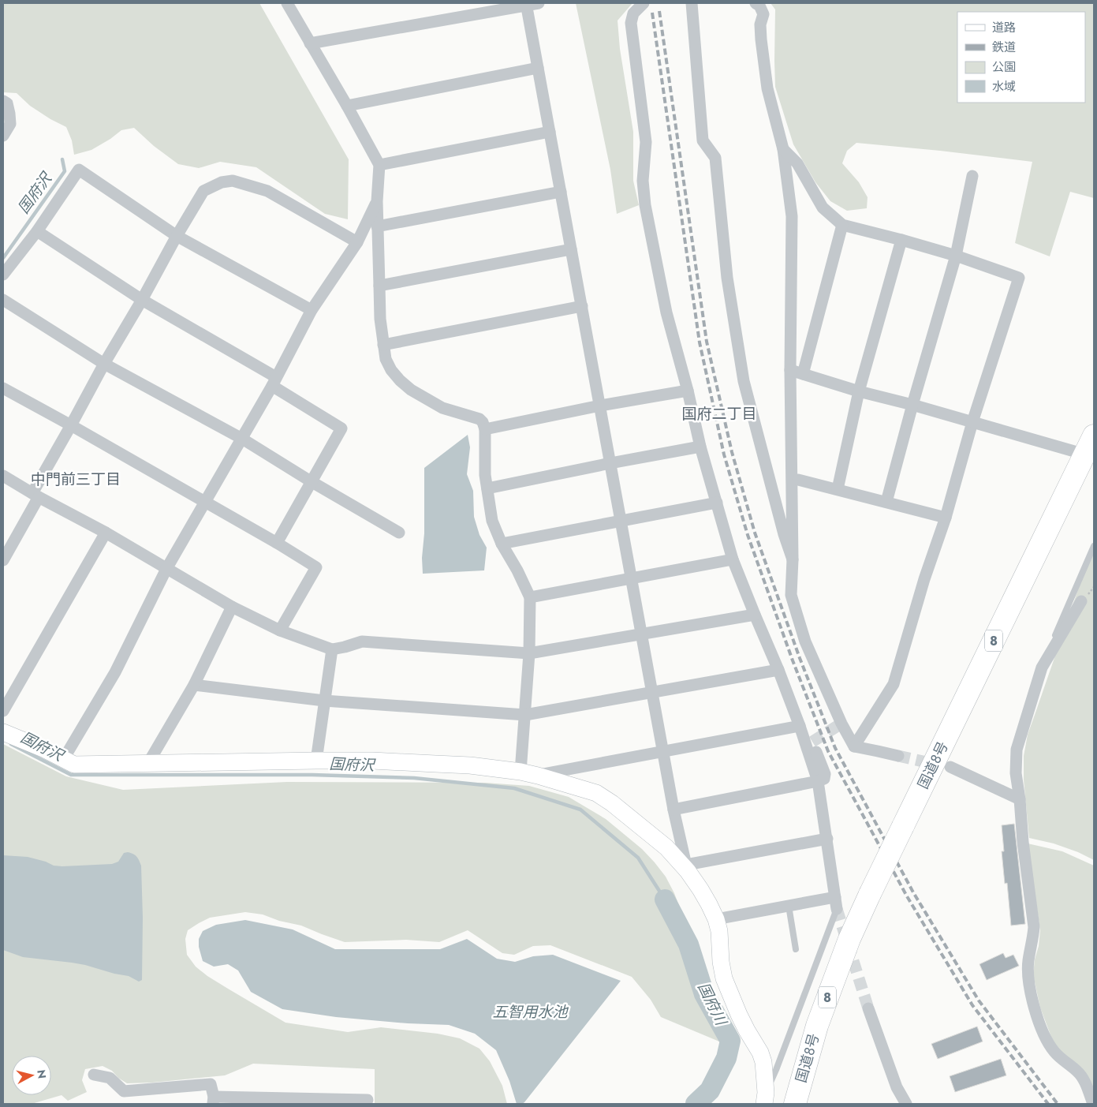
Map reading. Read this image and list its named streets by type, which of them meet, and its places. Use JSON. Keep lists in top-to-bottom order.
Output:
{
  "streets": {
    "highway": ["8", "国道8号"]
  },
  "districts": ["国府二丁目", "中門前三丁目"],
  "water": ["国府沢", "国府川", "五智用水池"],
  "legend": [
    "道路",
    "鉄道",
    "公園",
    "水域"
  ],
  "north": "right"
}
